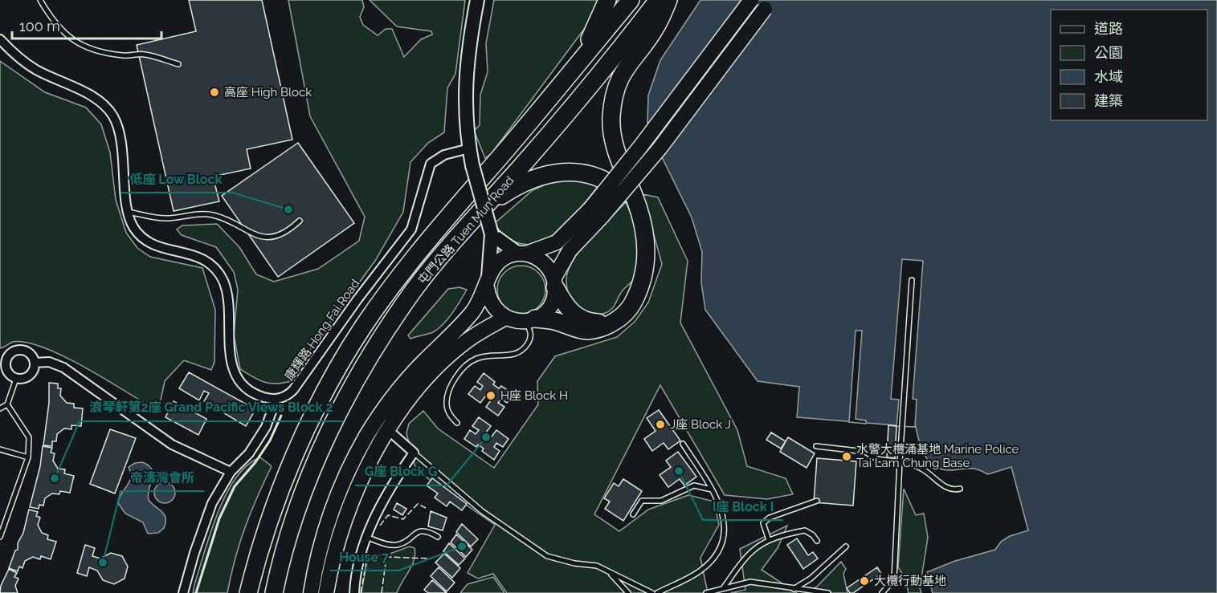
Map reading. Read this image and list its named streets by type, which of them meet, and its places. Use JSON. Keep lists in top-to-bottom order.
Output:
{
  "streets": {
    "highway": ["屯門公路 Tuen Mun Road"],
    "street": ["康輝路 Hong Fai Road"]
  },
  "places": [
    "高座 High Block",
    "低座 Low Block",
    "H座 Block H",
    "J座 Block J",
    "G座 Block G",
    "水警大欖涌基地 Marine Police Tai Lam Chung Base",
    "I座 Block I",
    "浪琴軒第2座 Grand Pacific Views Block 2",
    "House 7",
    "帝濤灣會所",
    "大欖行動基地"
  ],
  "legend": [
    "道路",
    "公園",
    "水域",
    "建築"
  ],
  "scale_bar": "100 m"
}
